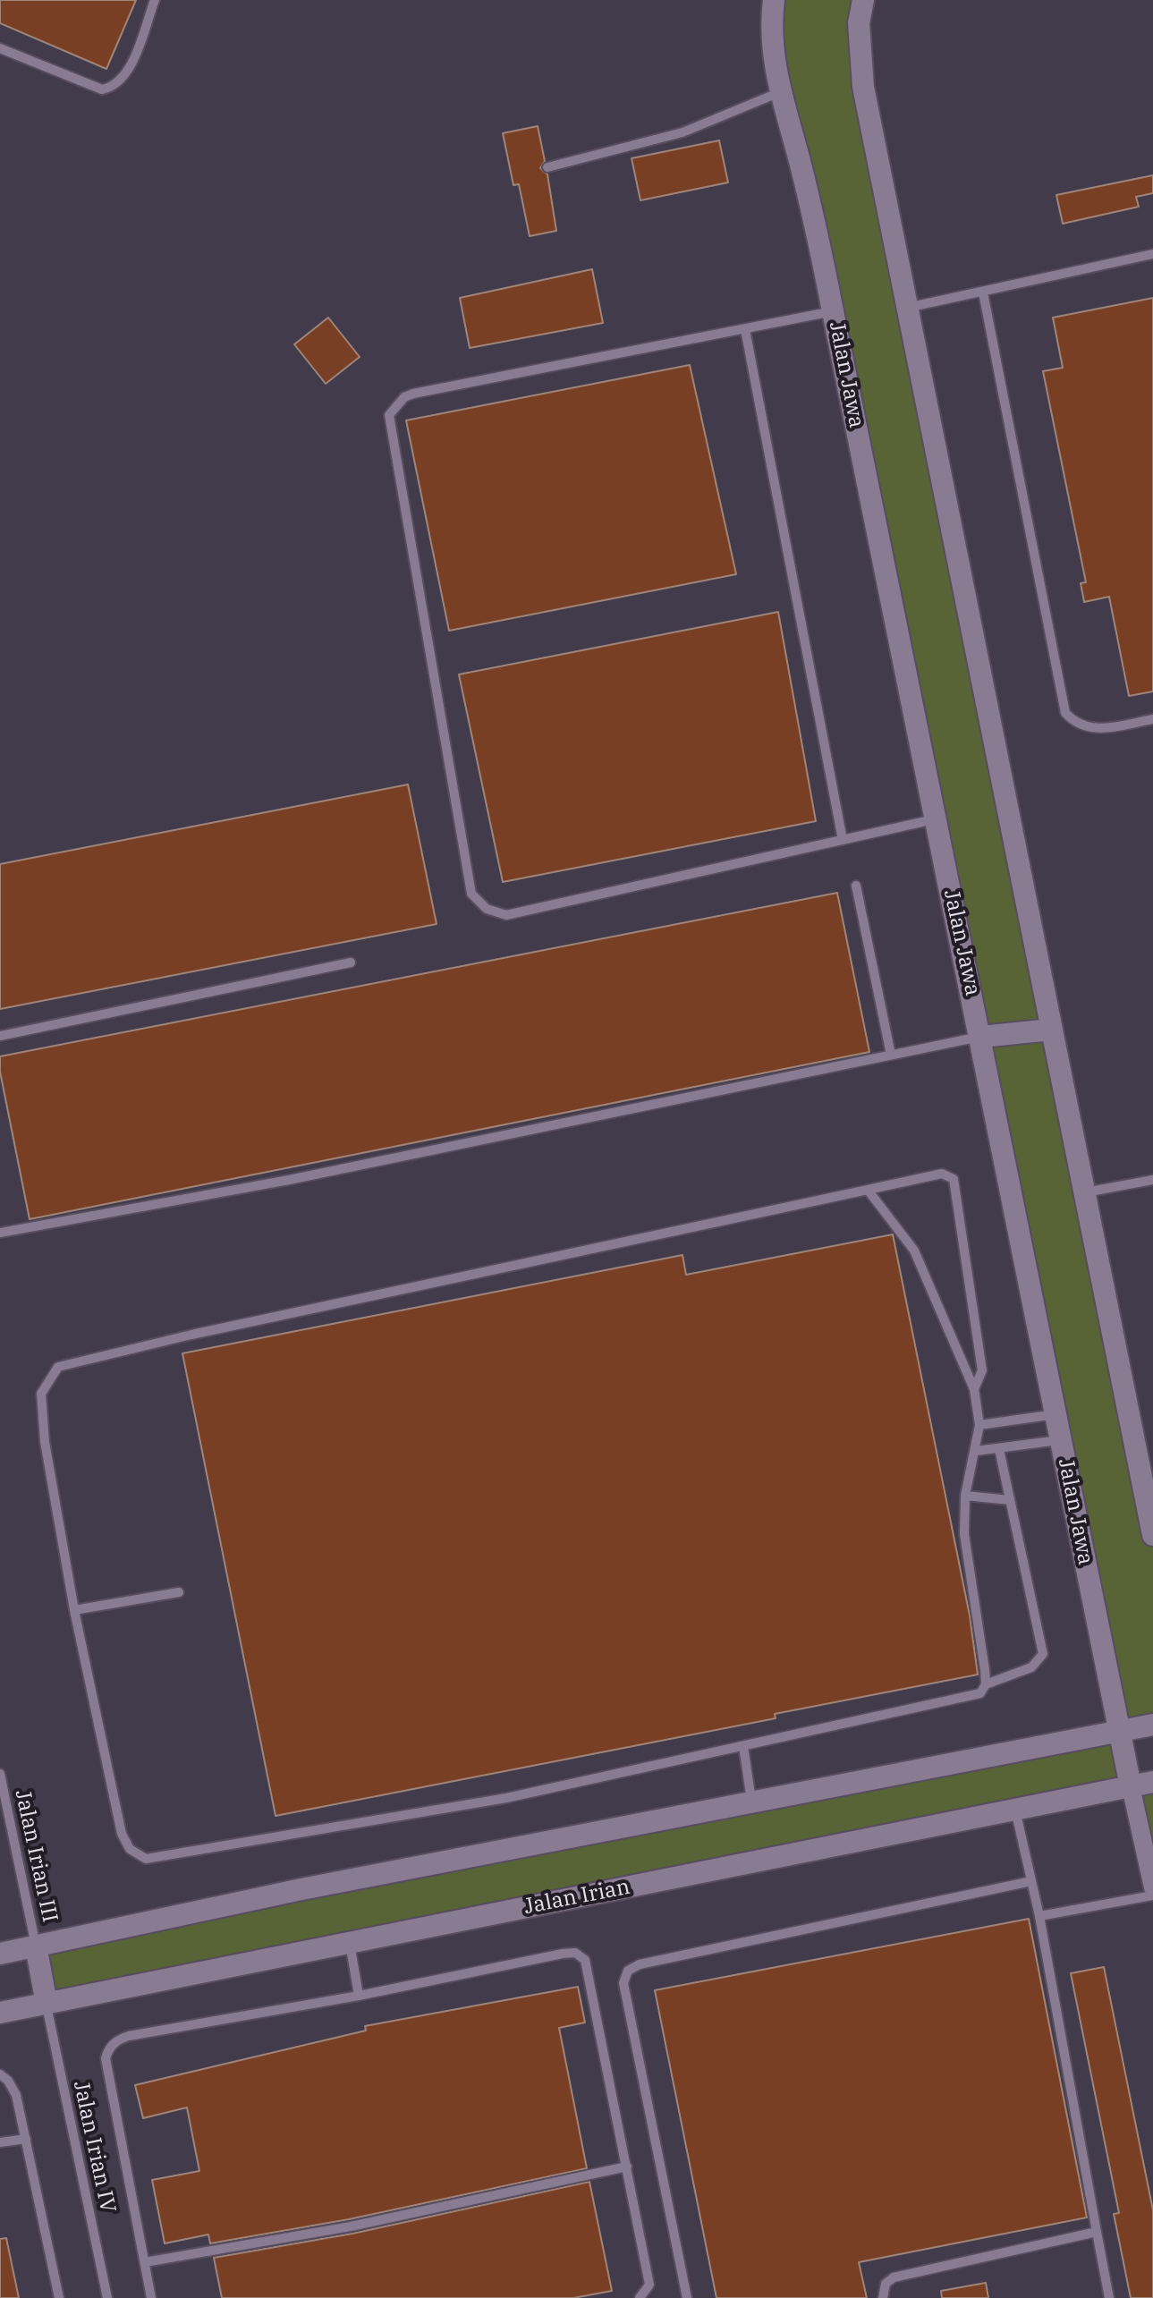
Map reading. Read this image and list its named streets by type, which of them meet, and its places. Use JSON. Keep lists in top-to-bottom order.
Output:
{
  "streets": {
    "street": ["Jalan Jawa", "Jalan Irian"],
    "lane": ["Jalan Irian III", "Jalan Irian IV"]
  },
  "crossings": [
    ["Jalan Jawa", "Jalan Irian"],
    ["Jalan Irian", "Jalan Irian IV"]
  ]
}
